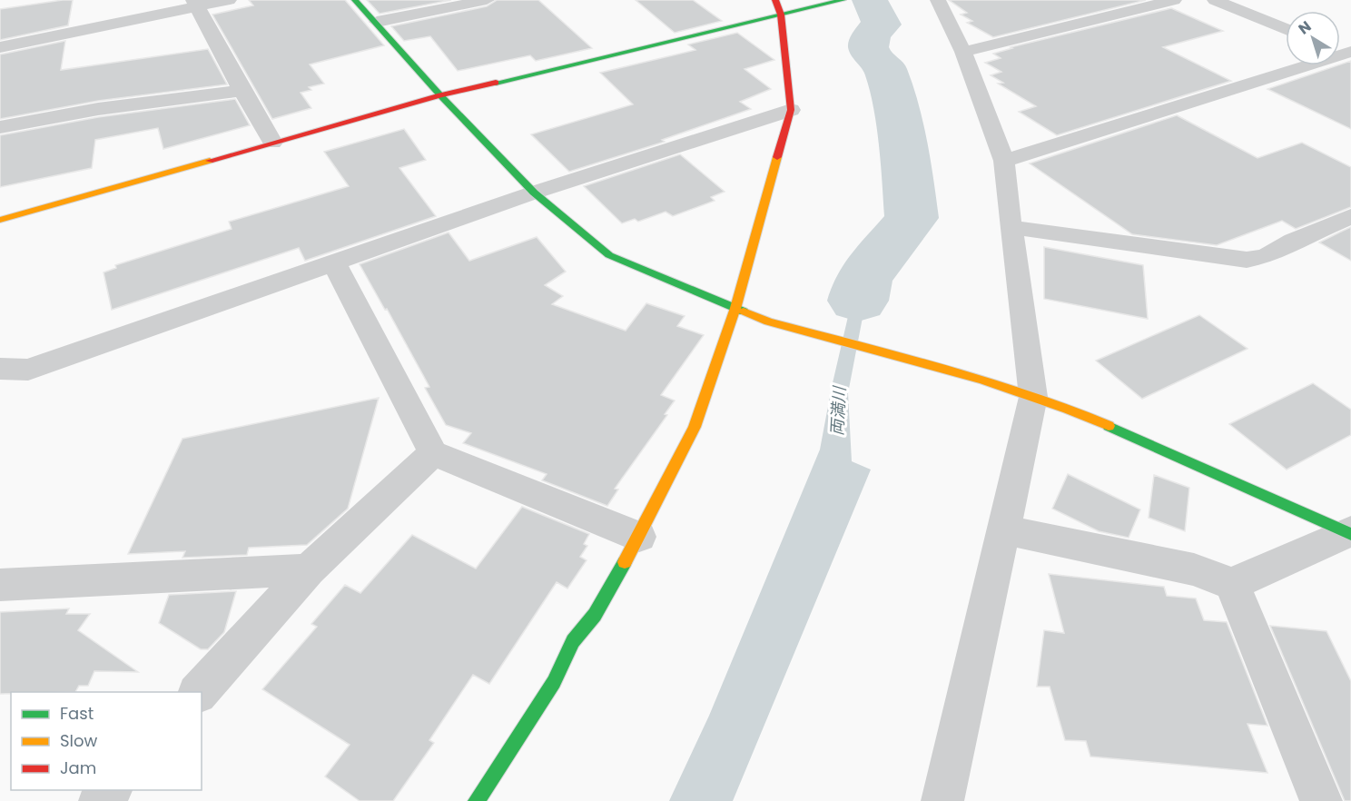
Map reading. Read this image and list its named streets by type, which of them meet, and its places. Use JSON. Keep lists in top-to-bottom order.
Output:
{
  "water": ["両満川"],
  "legend": ["Fast", "Slow", "Jam"],
  "north": "top left"
}
